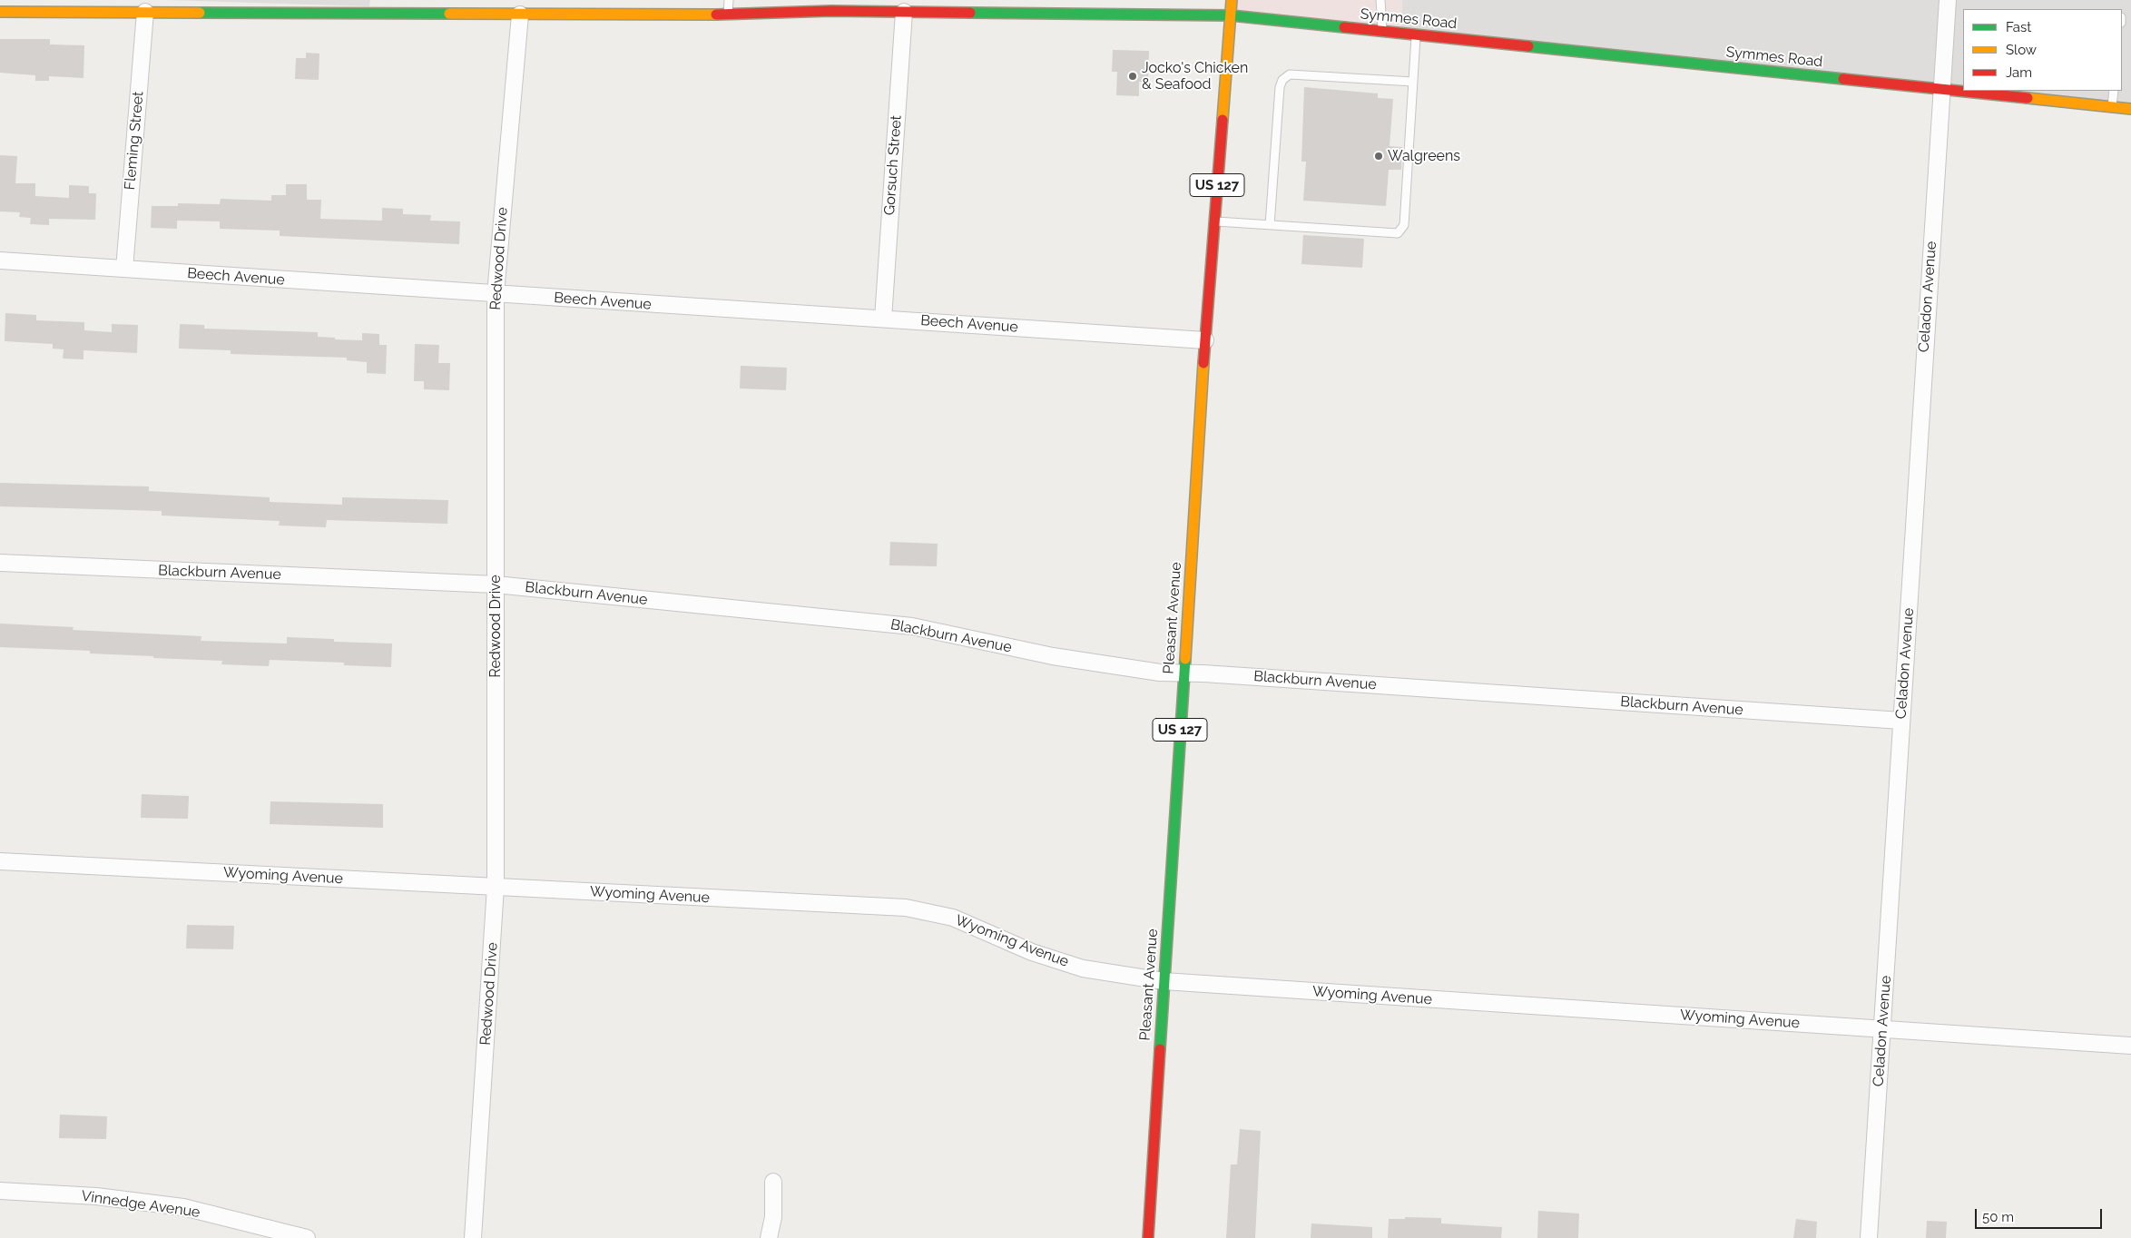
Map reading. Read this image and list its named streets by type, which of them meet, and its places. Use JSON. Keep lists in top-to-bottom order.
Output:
{
  "streets": {
    "main road": ["Symmes Road", "US 127", "Pleasant Avenue"],
    "street": [
      "Fleming Street",
      "Gorsuch Street",
      "Redwood Drive",
      "Beech Avenue",
      "Celadon Avenue",
      "Blackburn Avenue",
      "Wyoming Avenue",
      "Vinnedge Avenue"
    ]
  },
  "crossings": [
    ["Symmes Road", "Fleming Street"],
    ["Symmes Road", "Gorsuch Street"],
    ["Symmes Road", "Redwood Drive"],
    ["Symmes Road", "Celadon Avenue"],
    ["Symmes Road", "Pleasant Avenue"],
    ["Fleming Street", "Beech Avenue"],
    ["Gorsuch Street", "Beech Avenue"],
    ["Redwood Drive", "Beech Avenue"],
    ["Redwood Drive", "Blackburn Avenue"],
    ["Redwood Drive", "Wyoming Avenue"],
    ["Beech Avenue", "Pleasant Avenue"],
    ["Celadon Avenue", "Blackburn Avenue"],
    ["Celadon Avenue", "Wyoming Avenue"],
    ["Blackburn Avenue", "Pleasant Avenue"],
    ["Pleasant Avenue", "Wyoming Avenue"]
  ],
  "places": ["Jocko's Chicken & Seafood", "Walgreens"],
  "legend": ["Fast", "Slow", "Jam"],
  "scale_bar": "50 m"
}
